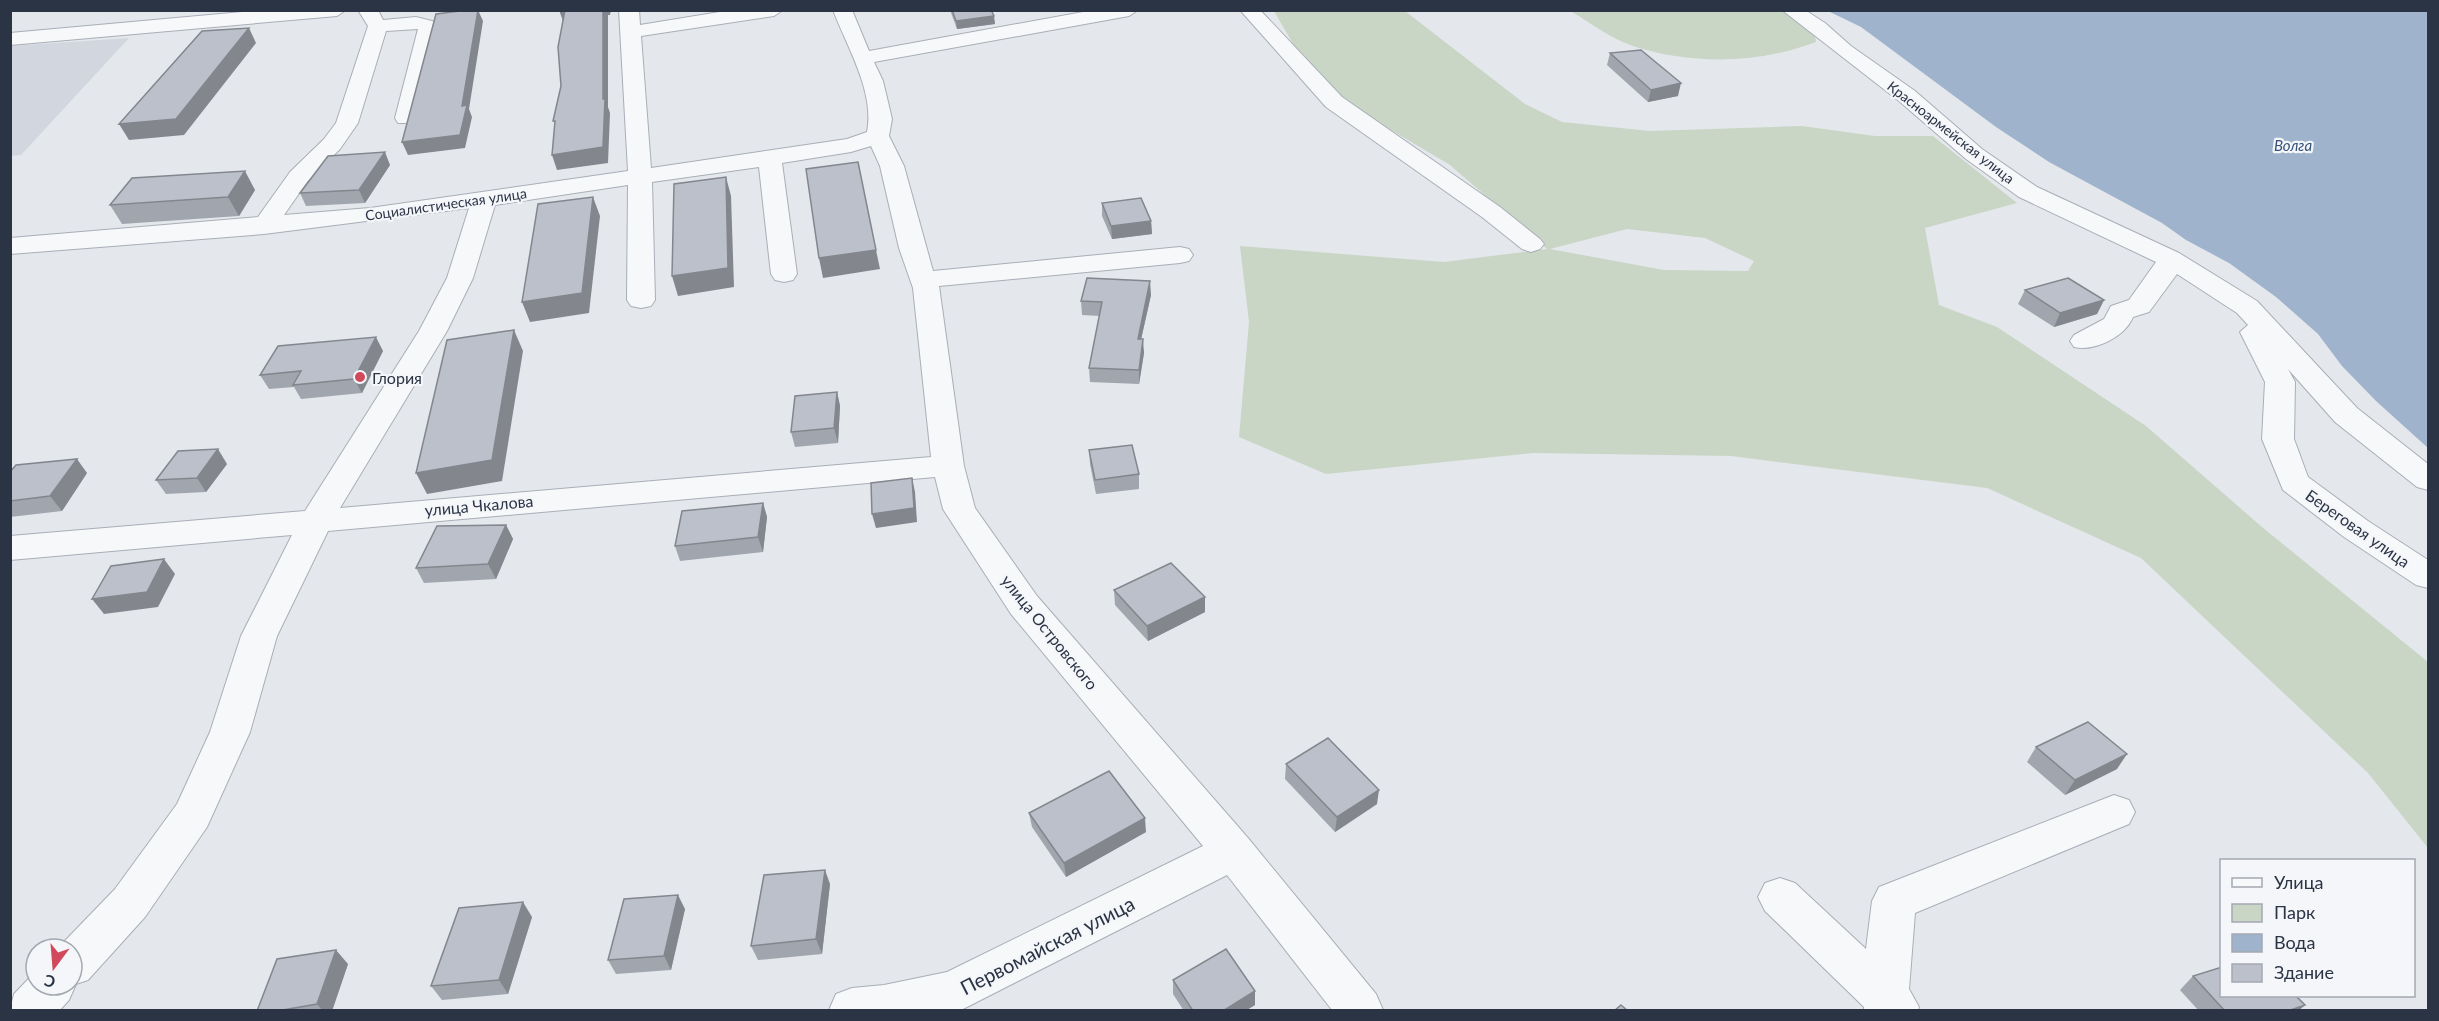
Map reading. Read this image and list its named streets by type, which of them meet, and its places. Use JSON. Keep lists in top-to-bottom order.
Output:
{
  "streets": {
    "street": [
      "Красноармейская улица",
      "Социалистическая улица",
      "улица Чкалова",
      "Береговая улица",
      "улица Островского",
      "Первомайская улица"
    ]
  },
  "crossings": [
    ["Красноармейская улица", "Береговая улица"],
    ["Социалистическая улица", "улица Островского"],
    ["улица Чкалова", "улица Островского"],
    ["улица Островского", "Первомайская улица"]
  ],
  "water": ["Волга"],
  "places": ["Глория"],
  "legend": [
    "Улица",
    "Парк",
    "Вода",
    "Здание"
  ],
  "north": "bottom"
}
